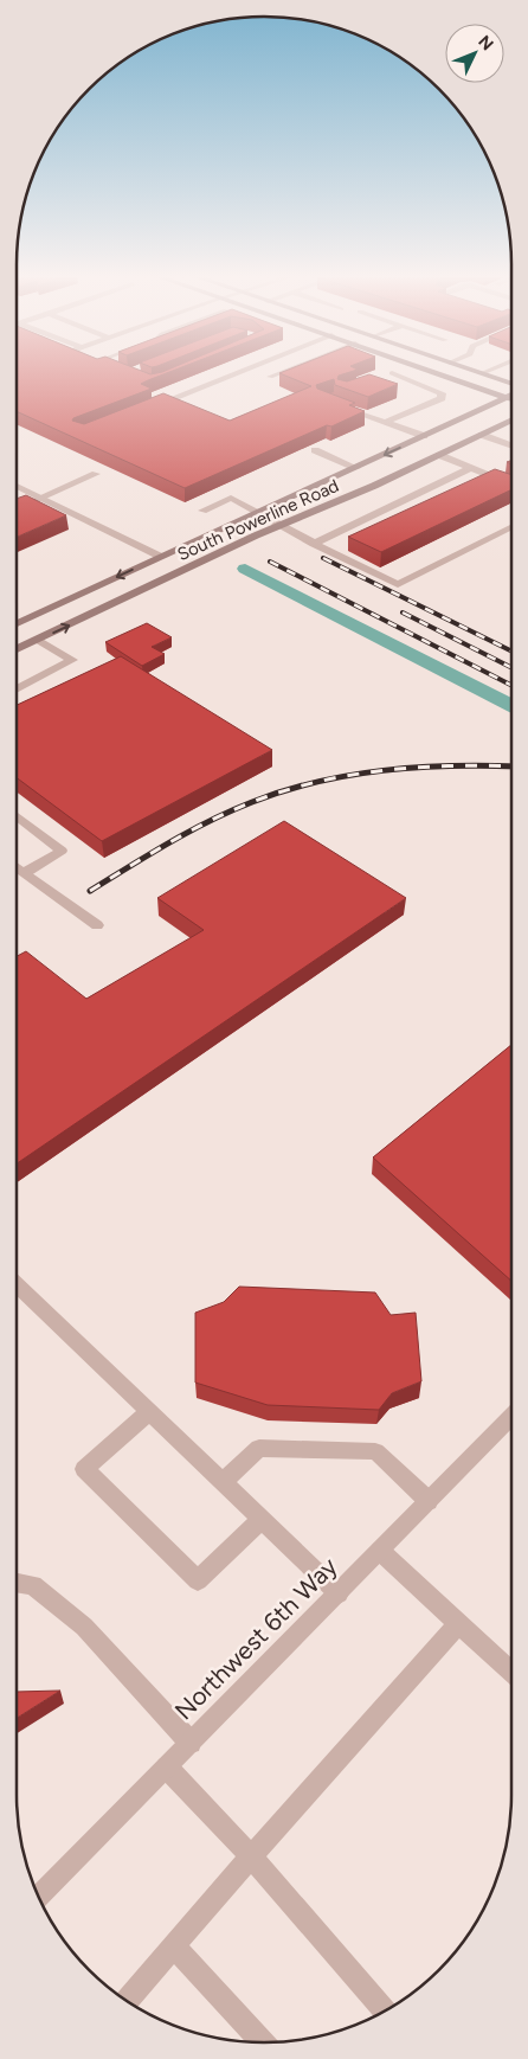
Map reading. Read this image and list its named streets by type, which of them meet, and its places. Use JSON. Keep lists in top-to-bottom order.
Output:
{
  "streets": {
    "main road": ["South Powerline Road"],
    "street": ["Northwest 6th Way"]
  },
  "north": "top right"
}
